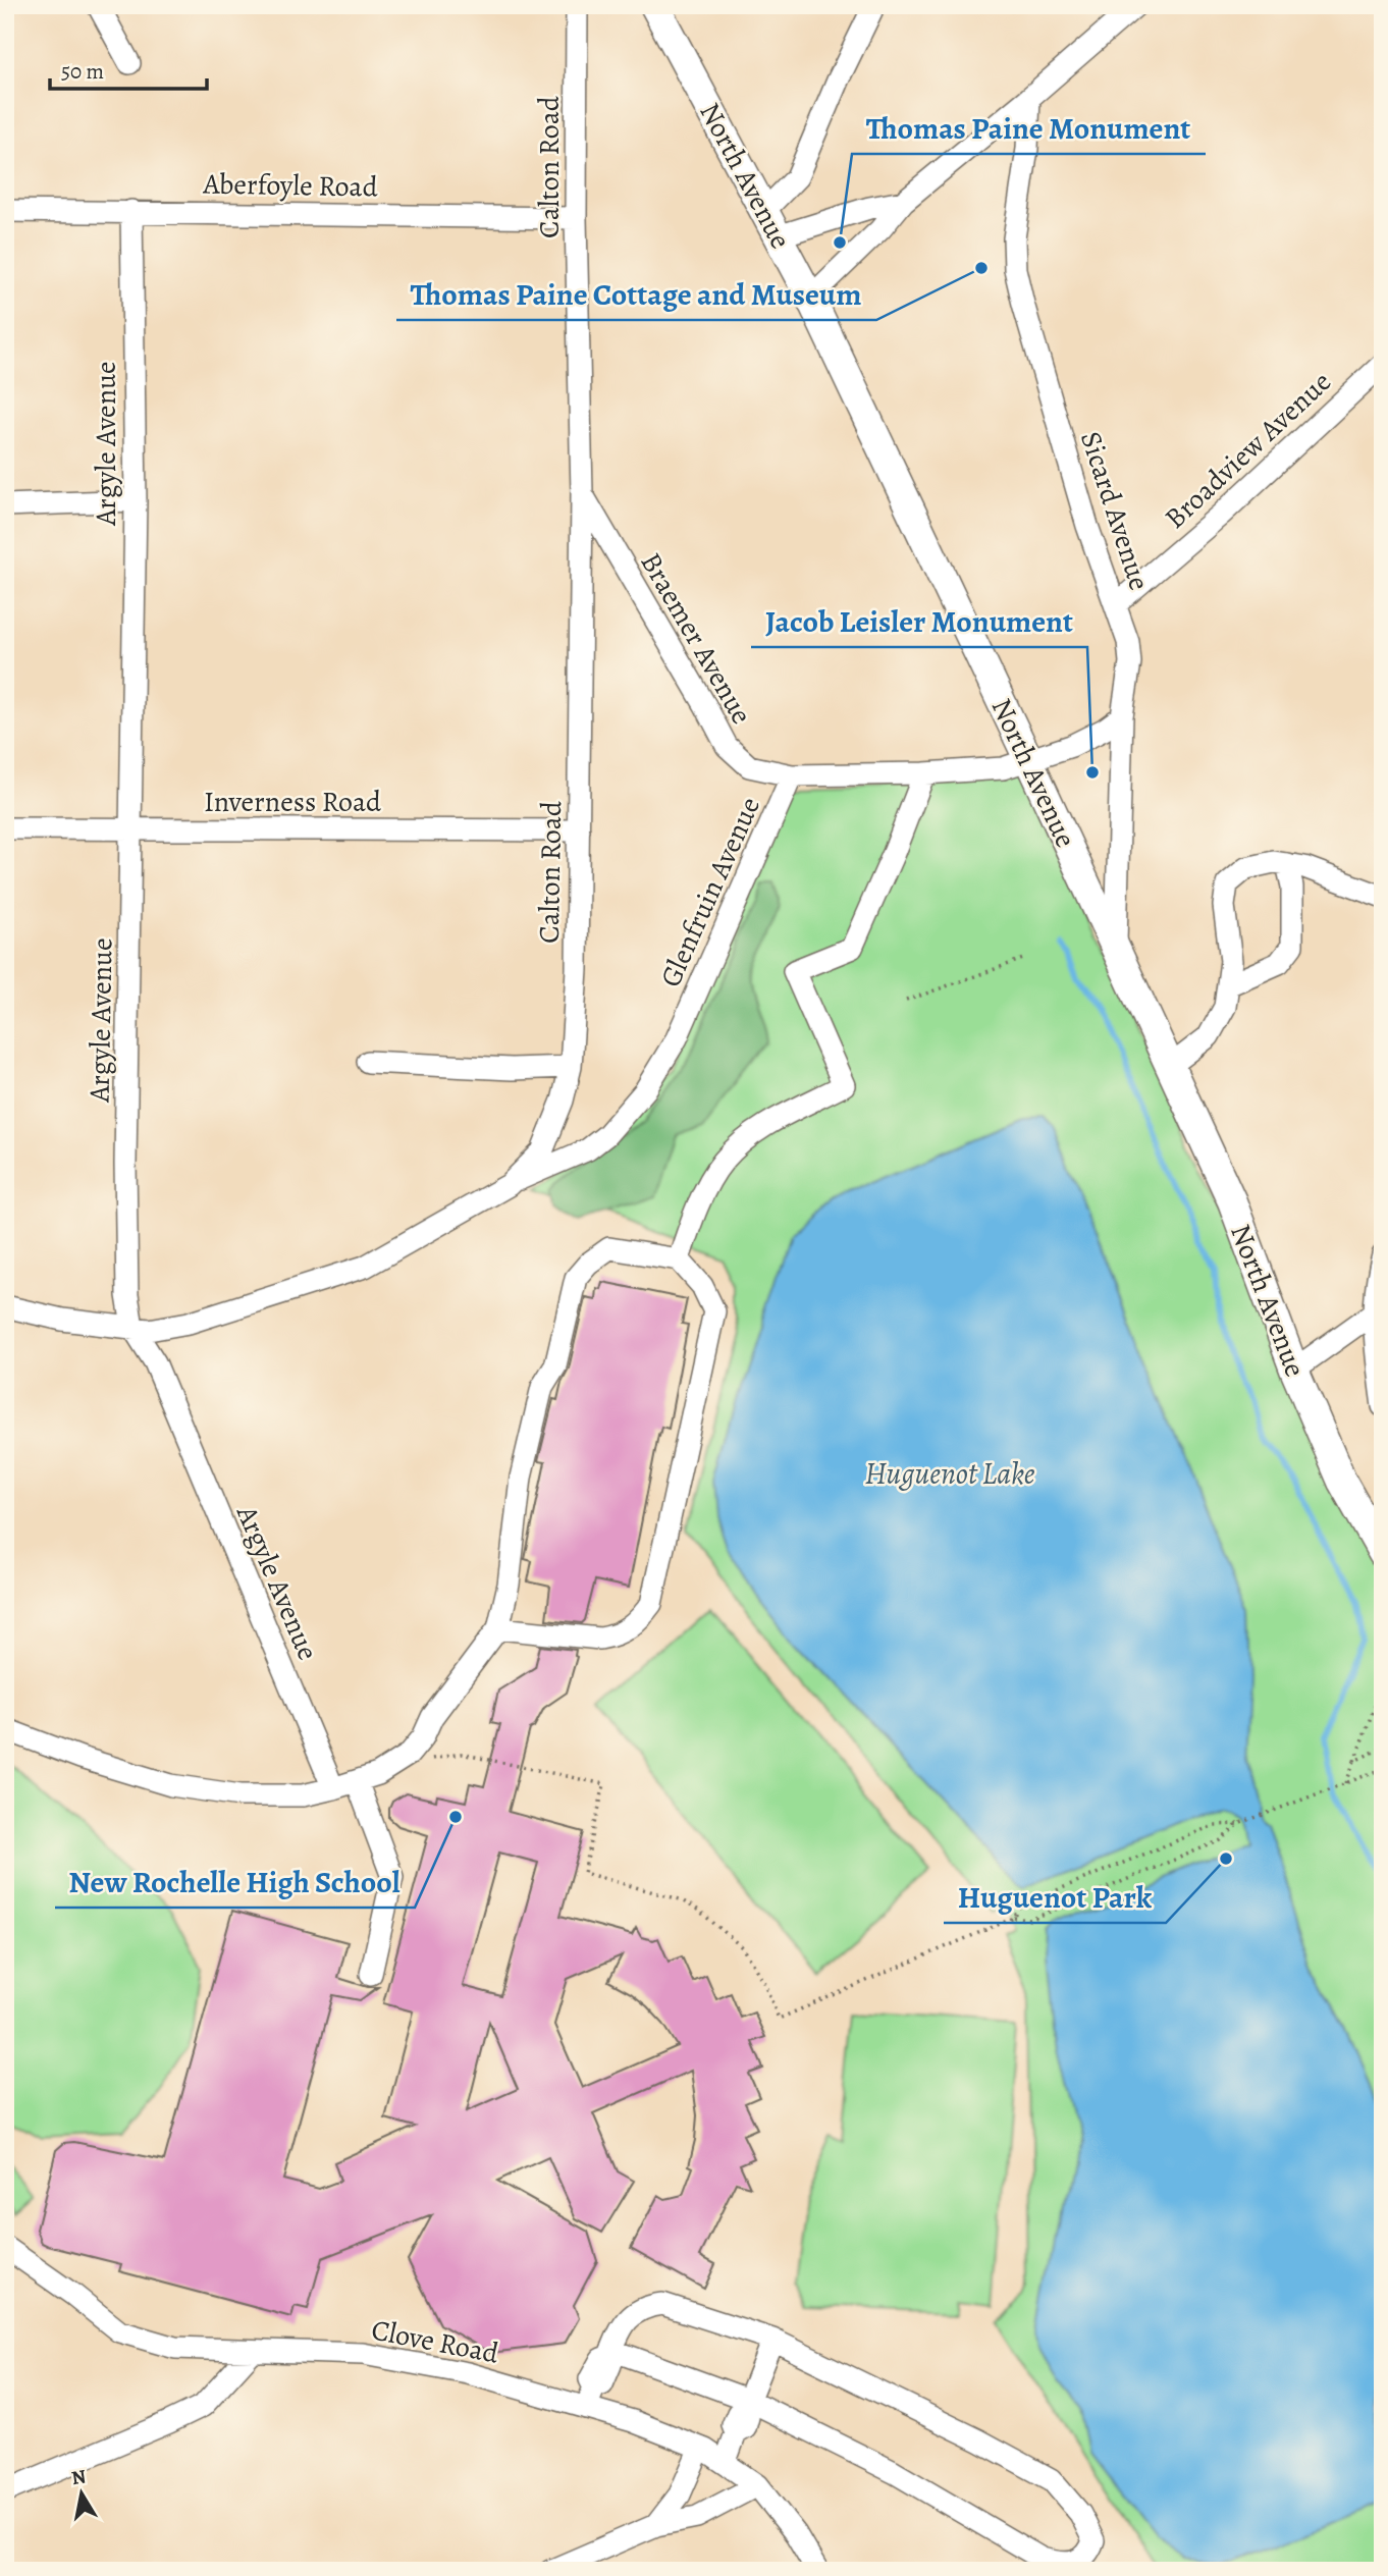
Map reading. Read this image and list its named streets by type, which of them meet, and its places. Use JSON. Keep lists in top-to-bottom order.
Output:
{
  "streets": {
    "main road": ["North Avenue"],
    "street": [
      "Calton Road",
      "Aberfoyle Road",
      "Argyle Avenue",
      "Broadview Avenue",
      "Sicard Avenue",
      "Braemer Avenue",
      "Inverness Road",
      "Glenfruin Avenue",
      "Clove Road"
    ]
  },
  "crossings": [
    ["Calton Road", "Aberfoyle Road"],
    ["Calton Road", "Argyle Avenue"],
    ["Calton Road", "Braemer Avenue"],
    ["Calton Road", "Inverness Road"],
    ["Calton Road", "Glenfruin Avenue"],
    ["North Avenue", "Sicard Avenue"],
    ["North Avenue", "Glenfruin Avenue"],
    ["Aberfoyle Road", "Argyle Avenue"],
    ["Argyle Avenue", "Inverness Road"],
    ["Broadview Avenue", "Sicard Avenue"],
    ["Braemer Avenue", "Glenfruin Avenue"]
  ],
  "water": ["Huguenot Lake"],
  "places": [
    "Thomas Paine Monument",
    "Thomas Paine Cottage and Museum",
    "Jacob Leisler Monument",
    "New Rochelle High School",
    "Huguenot Park"
  ],
  "scale_bar": "50 m",
  "north": "top"
}
